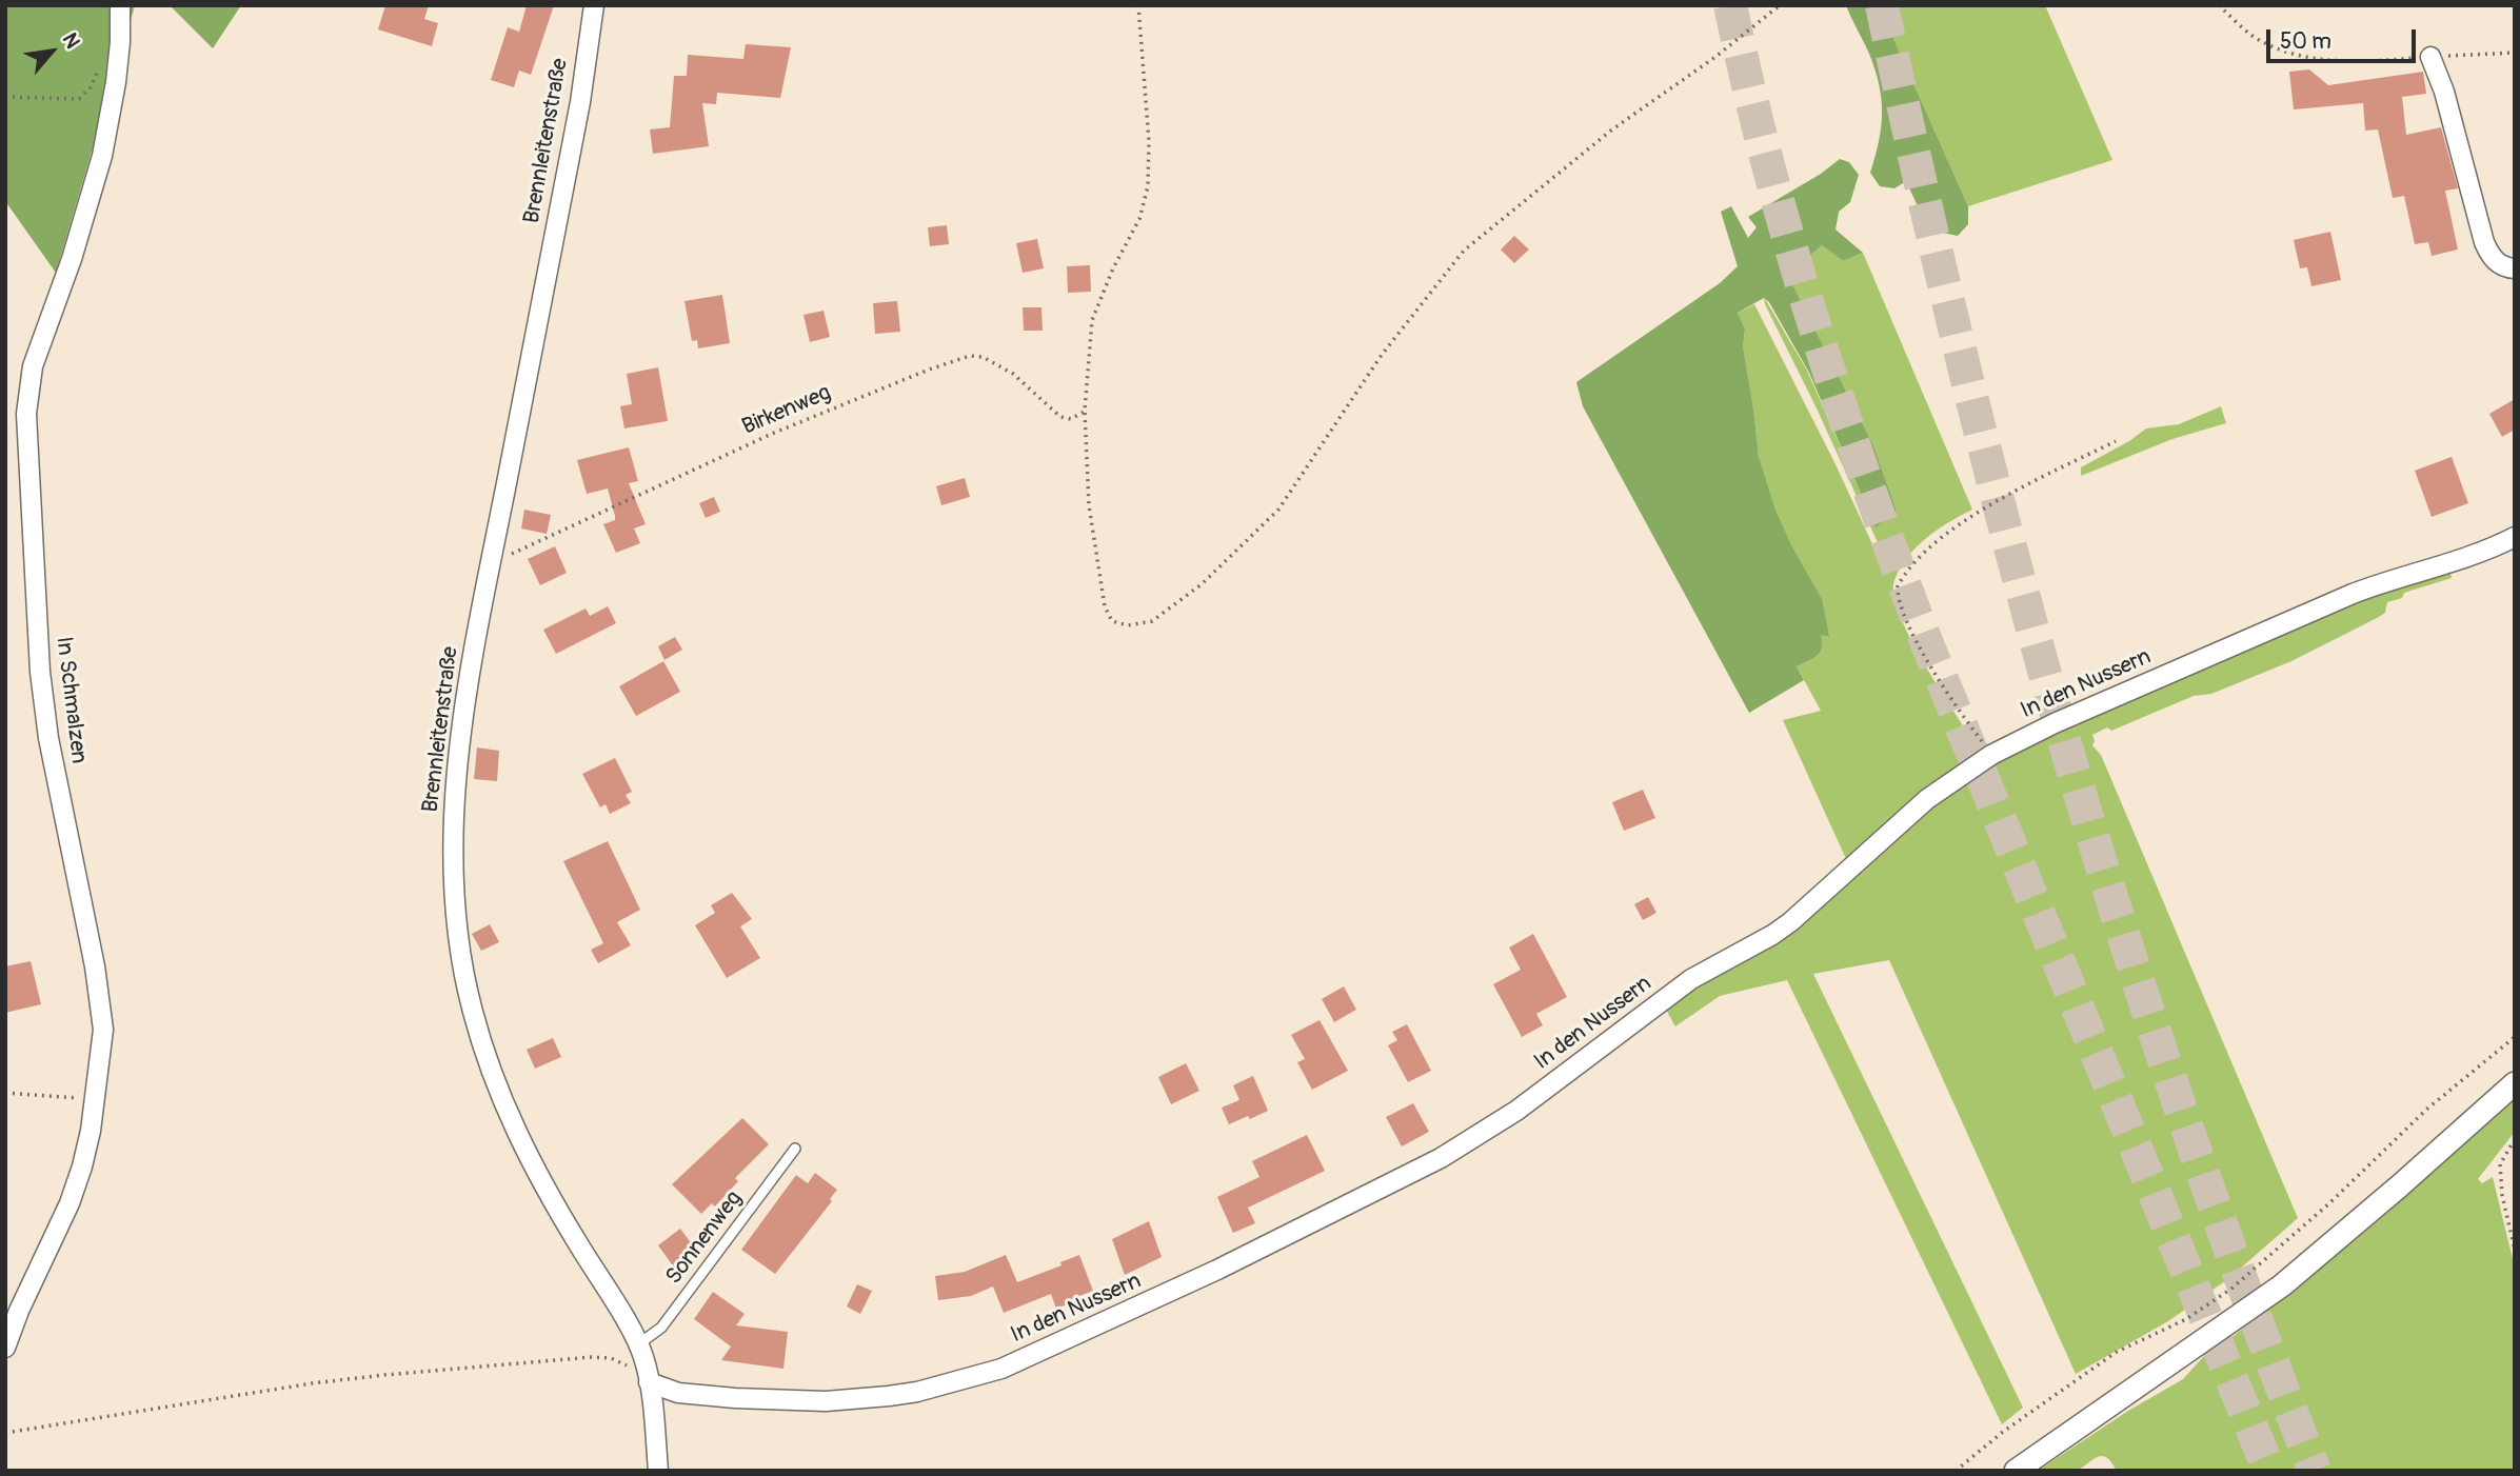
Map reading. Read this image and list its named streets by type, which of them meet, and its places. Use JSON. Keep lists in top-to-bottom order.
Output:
{
  "streets": {
    "street": ["Brennleitenstraße", "In den Nussern", "In Schmalzen"],
    "lane": ["Sonnenweg"],
    "path": ["Birkenweg"]
  },
  "crossings": [
    ["Brennleitenstraße", "Birkenweg"],
    ["Brennleitenstraße", "In den Nussern"],
    ["Brennleitenstraße", "Sonnenweg"]
  ],
  "scale_bar": "50 m",
  "north": "top right"
}
